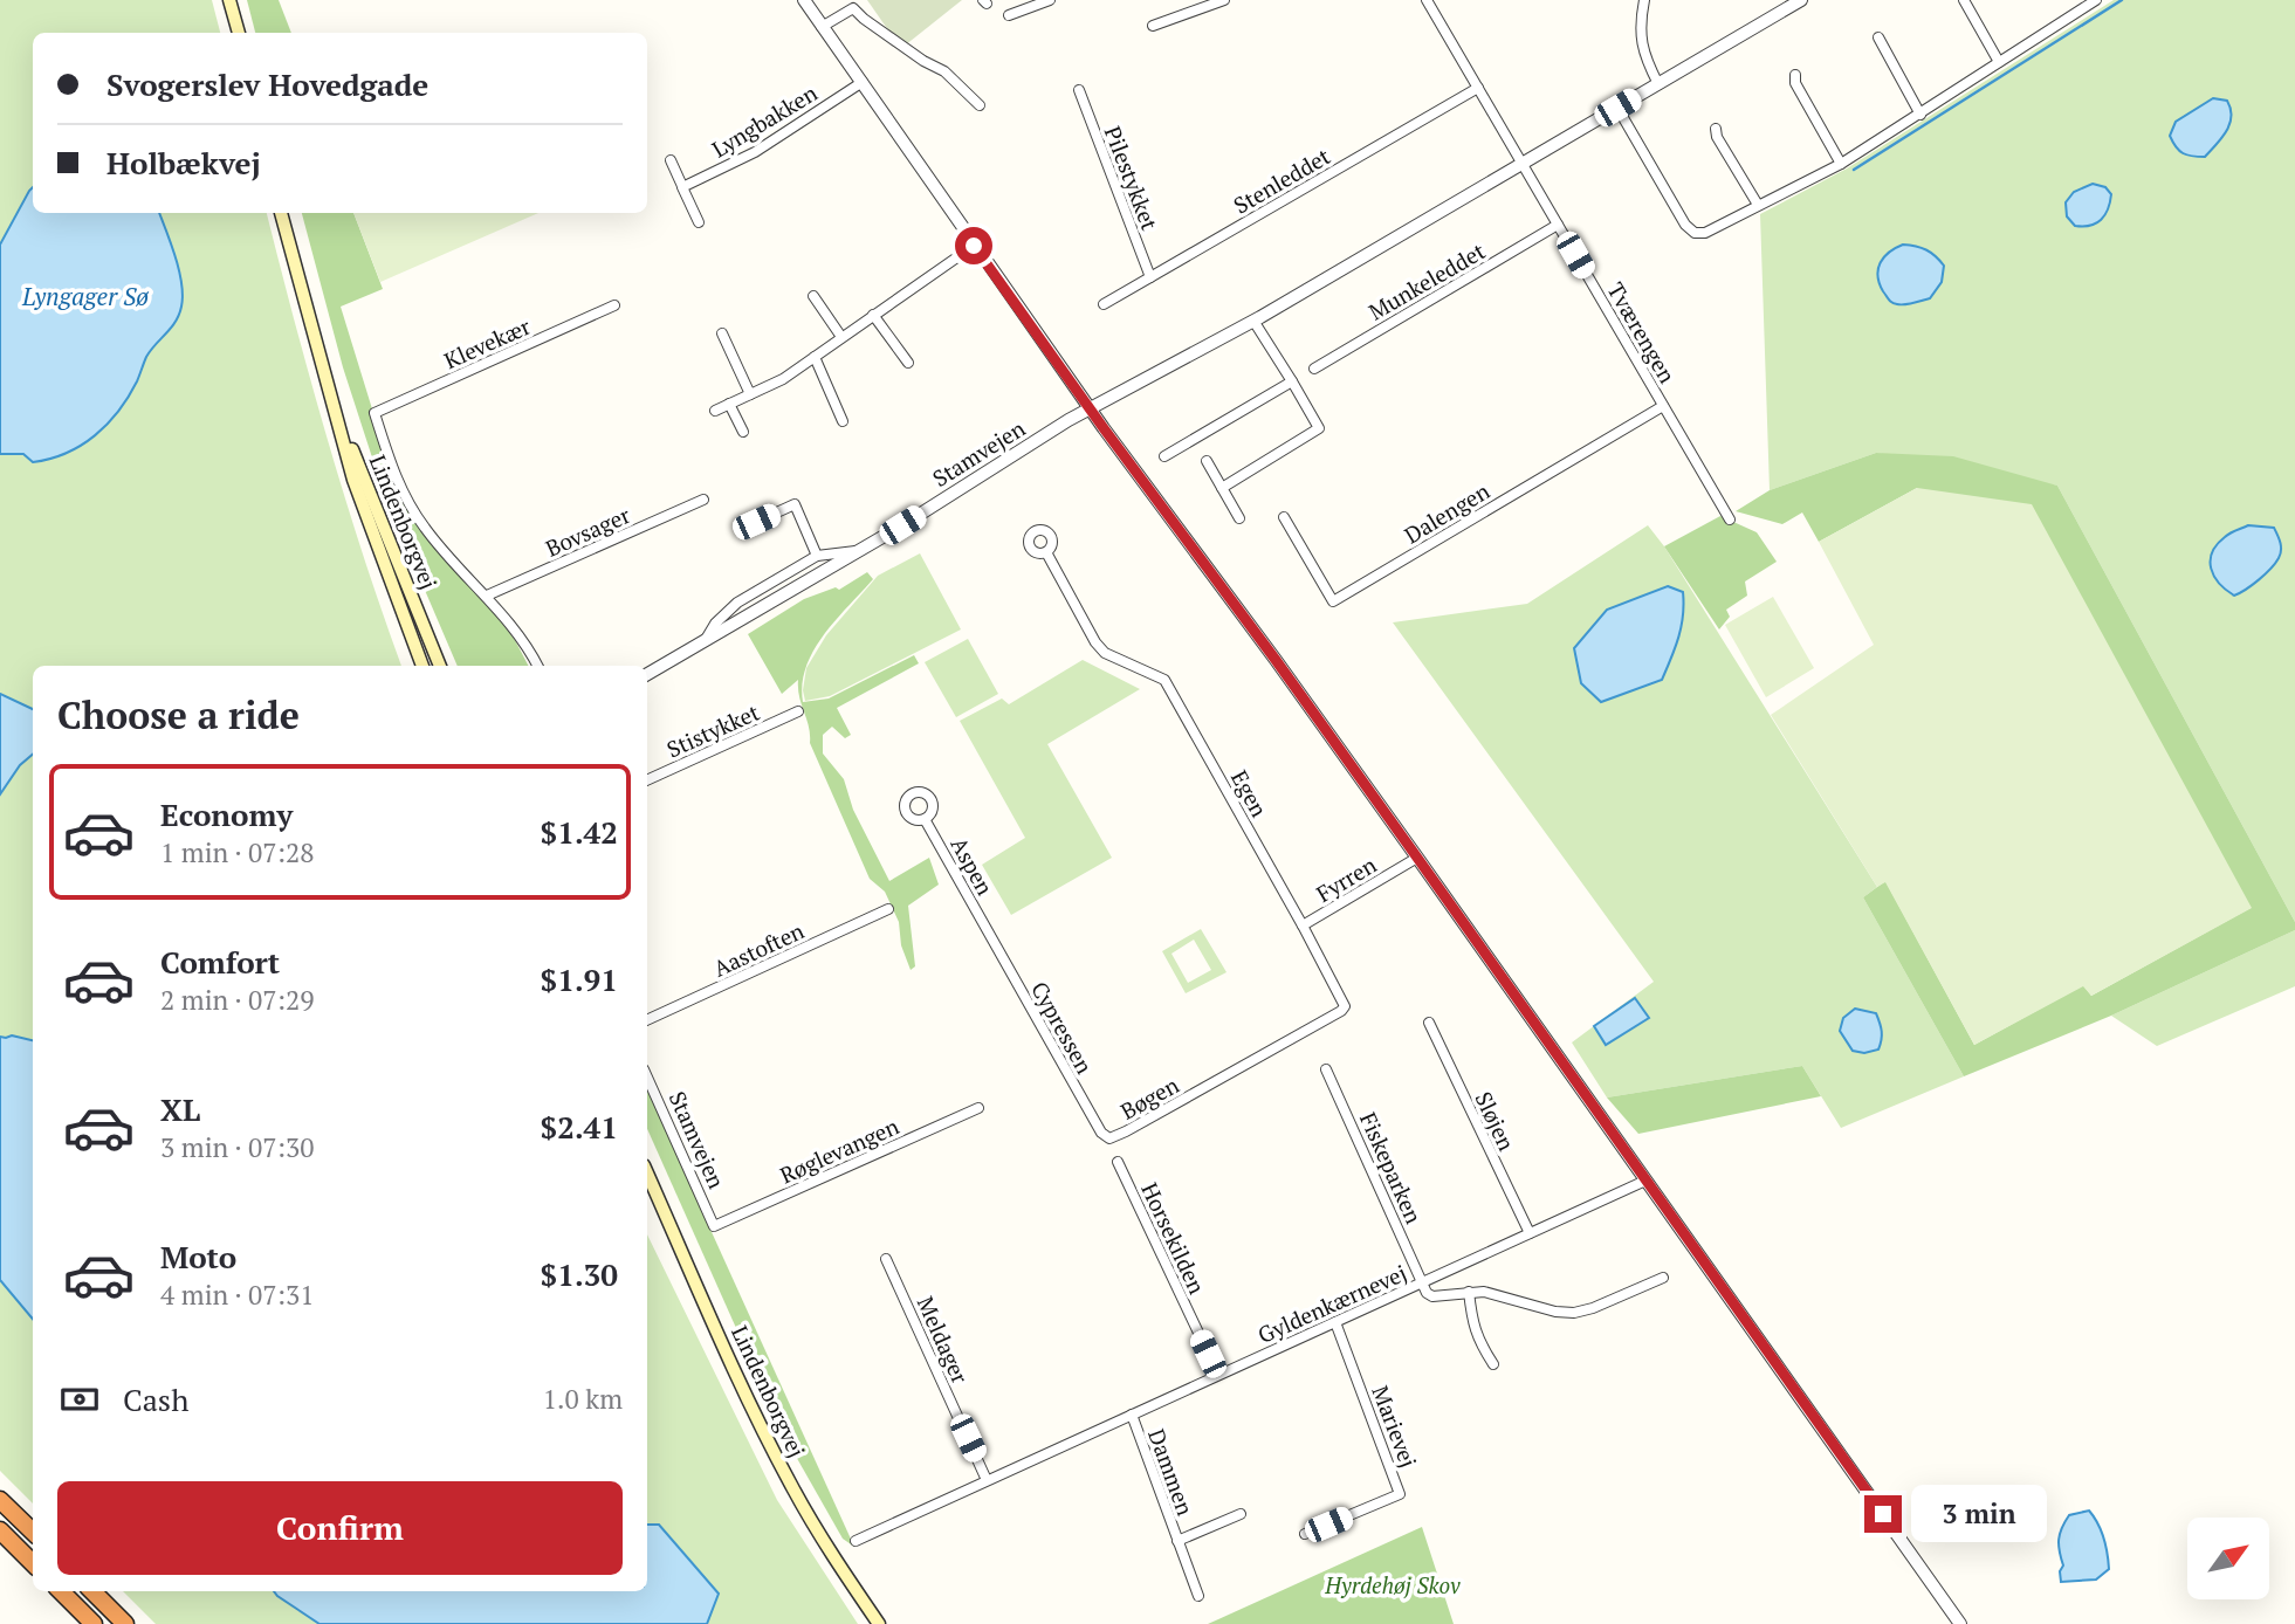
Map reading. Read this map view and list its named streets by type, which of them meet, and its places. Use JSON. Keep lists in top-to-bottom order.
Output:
{
  "streets": {
    "main road": ["Lindenborgvej"],
    "street": [
      "Lyngbakken",
      "Pilestykket",
      "Stenleddet",
      "Munkeleddet",
      "Tværengen",
      "Klevekær",
      "Stamvejen",
      "Dalengen",
      "Bovsager",
      "Stistykket",
      "Egen",
      "Aspen",
      "Fyrren",
      "Aastoften",
      "Cypressen",
      "Bøgen",
      "Sløjen",
      "Røglevangen",
      "Fiskeparken",
      "Horsekilden",
      "Gyldenkærnevej",
      "Meldager",
      "Marievej",
      "Dammen"
    ]
  },
  "crossings": [
    ["Pilestykket", "Stenleddet"],
    ["Stenleddet", "Tværengen"],
    ["Munkeleddet", "Tværengen"],
    ["Tværengen", "Stamvejen"],
    ["Tværengen", "Dalengen"],
    ["Klevekær", "Bovsager"],
    ["Stamvejen", "Røglevangen"],
    ["Egen", "Fyrren"],
    ["Aspen", "Cypressen"],
    ["Fyrren", "Bøgen"],
    ["Cypressen", "Bøgen"],
    ["Sløjen", "Gyldenkærnevej"],
    ["Fiskeparken", "Gyldenkærnevej"],
    ["Horsekilden", "Gyldenkærnevej"],
    ["Gyldenkærnevej", "Meldager"],
    ["Gyldenkærnevej", "Marievej"],
    ["Gyldenkærnevej", "Dammen"]
  ],
  "water": ["Lyngager Sø"],
  "parks": ["Hyrdehøj Skov"],
  "north": "top right",
  "page": {
    "banner": ["Svogerslev Hovedgade", "Holbækvej"],
    "heading": "Choose a ride",
    "list": [
      {
        "name": "Economy",
        "note": "1 min · 07:28",
        "value": "$1.42"
      },
      {
        "name": "Comfort",
        "note": "2 min · 07:29",
        "value": "$1.91"
      },
      {
        "name": "XL",
        "note": "3 min · 07:30",
        "value": "$2.41"
      },
      {
        "name": "Moto",
        "note": "4 min · 07:31",
        "value": "$1.30"
      }
    ],
    "pay": ["Cash", "1.0 km"],
    "buttons": "Confirm",
    "bubble": "3 min"
  }
}
